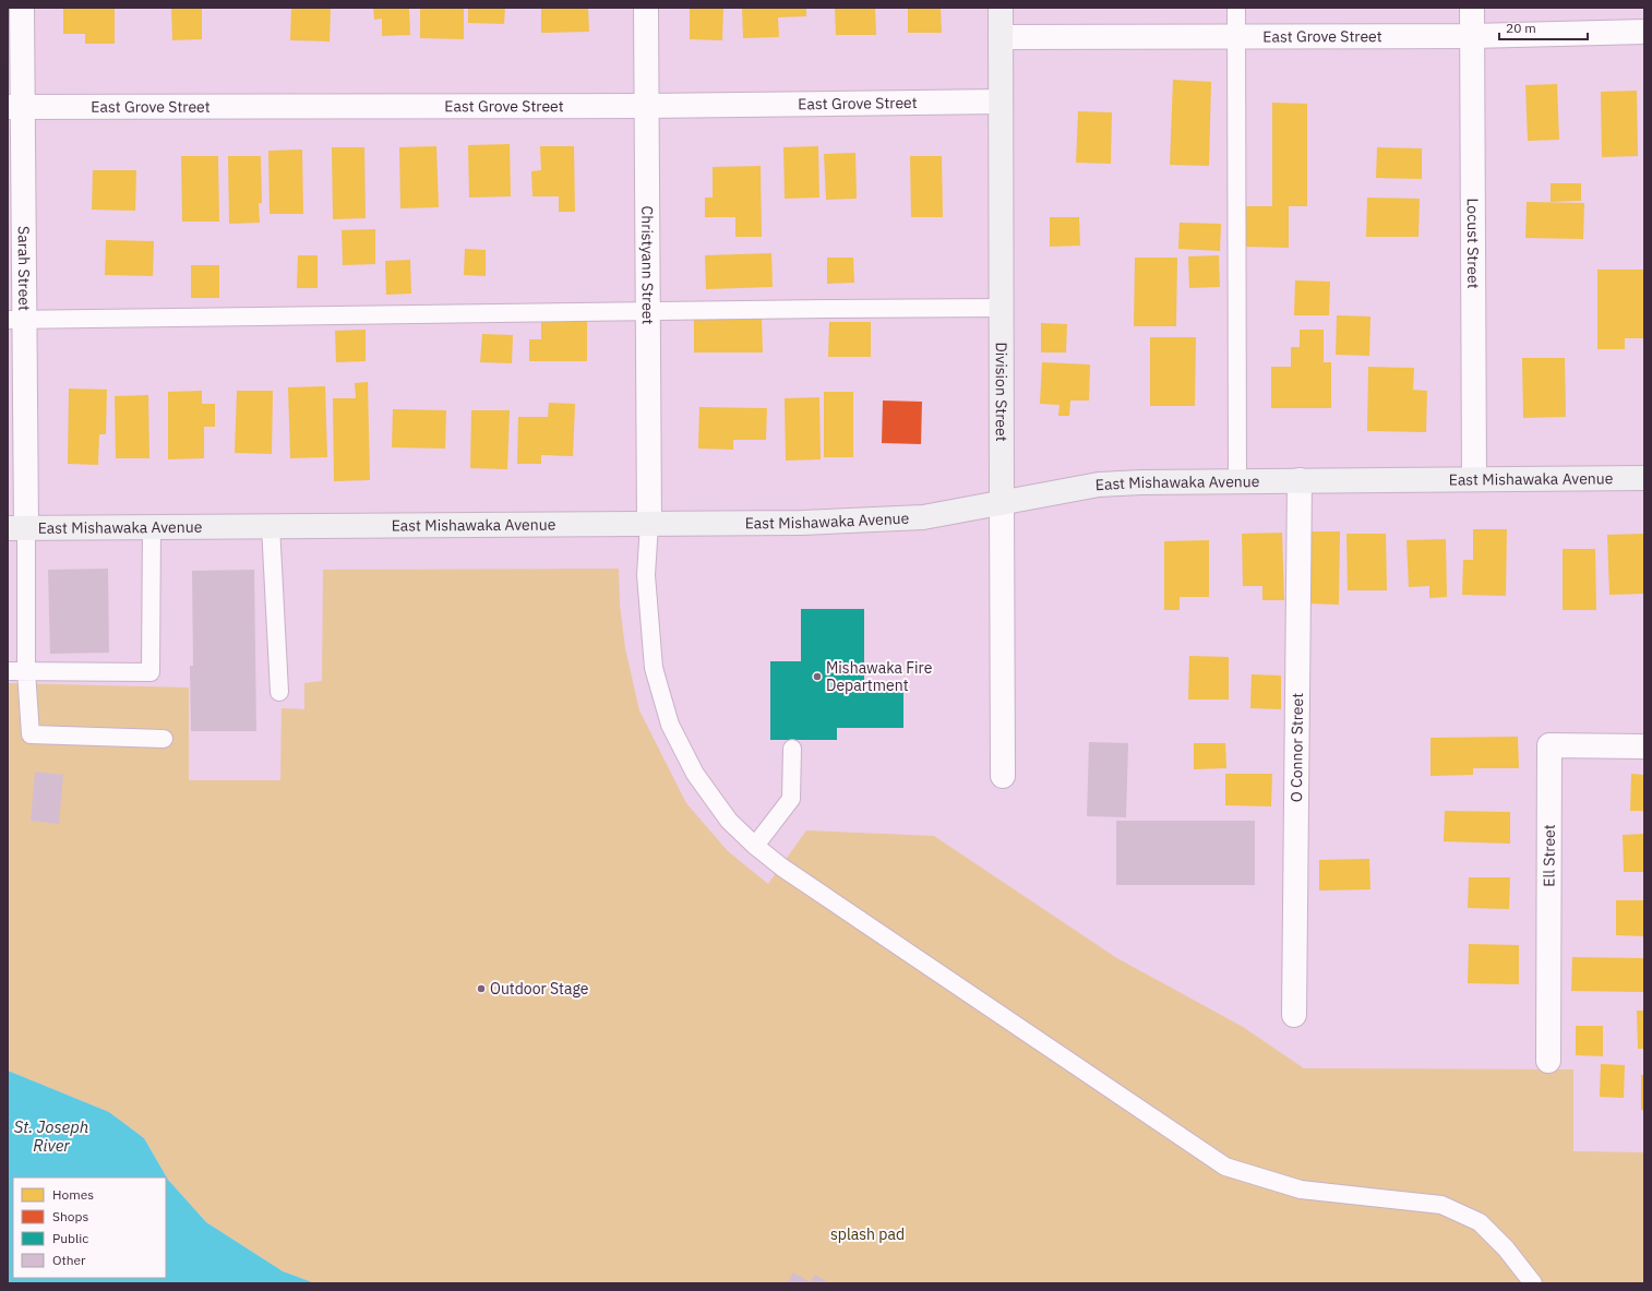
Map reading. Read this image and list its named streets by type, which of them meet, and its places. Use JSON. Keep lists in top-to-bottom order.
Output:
{
  "streets": {
    "street": [
      "East Grove Street",
      "Locust Street",
      "Christyann Street",
      "Sarah Street",
      "Division Street",
      "East Mishawaka Avenue",
      "O Connor Street",
      "Ell Street"
    ]
  },
  "crossings": [
    ["East Grove Street", "Locust Street"],
    ["East Grove Street", "Christyann Street"],
    ["East Grove Street", "Sarah Street"],
    ["East Grove Street", "Division Street"],
    ["Locust Street", "East Mishawaka Avenue"],
    ["Christyann Street", "East Mishawaka Avenue"],
    ["Sarah Street", "East Mishawaka Avenue"],
    ["Division Street", "East Mishawaka Avenue"],
    ["East Mishawaka Avenue", "O Connor Street"]
  ],
  "water": ["St. Joseph River"],
  "parks": ["splash pad"],
  "places": ["Mishawaka Fire Department", "Outdoor Stage"],
  "legend": [
    "Homes",
    "Shops",
    "Public",
    "Other"
  ],
  "scale_bar": "20 m"
}
